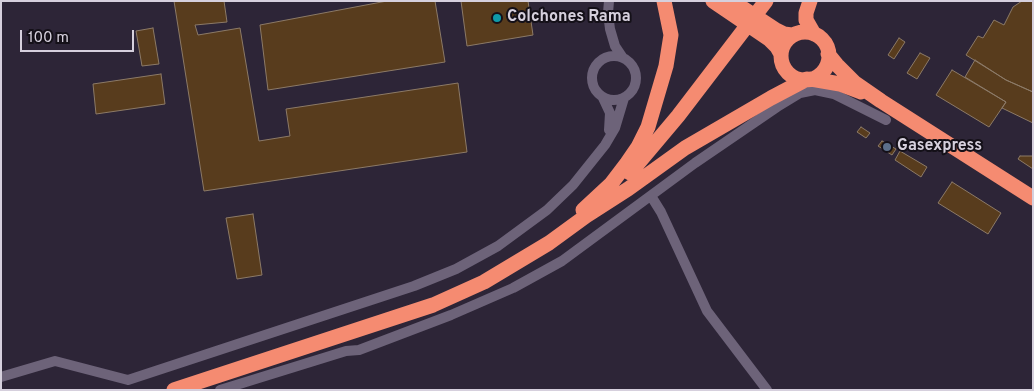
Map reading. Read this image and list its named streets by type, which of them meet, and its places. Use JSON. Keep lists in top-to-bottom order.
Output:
{
  "places": ["Colchones Rama", "Gasexpress"],
  "scale_bar": "100 m"
}
